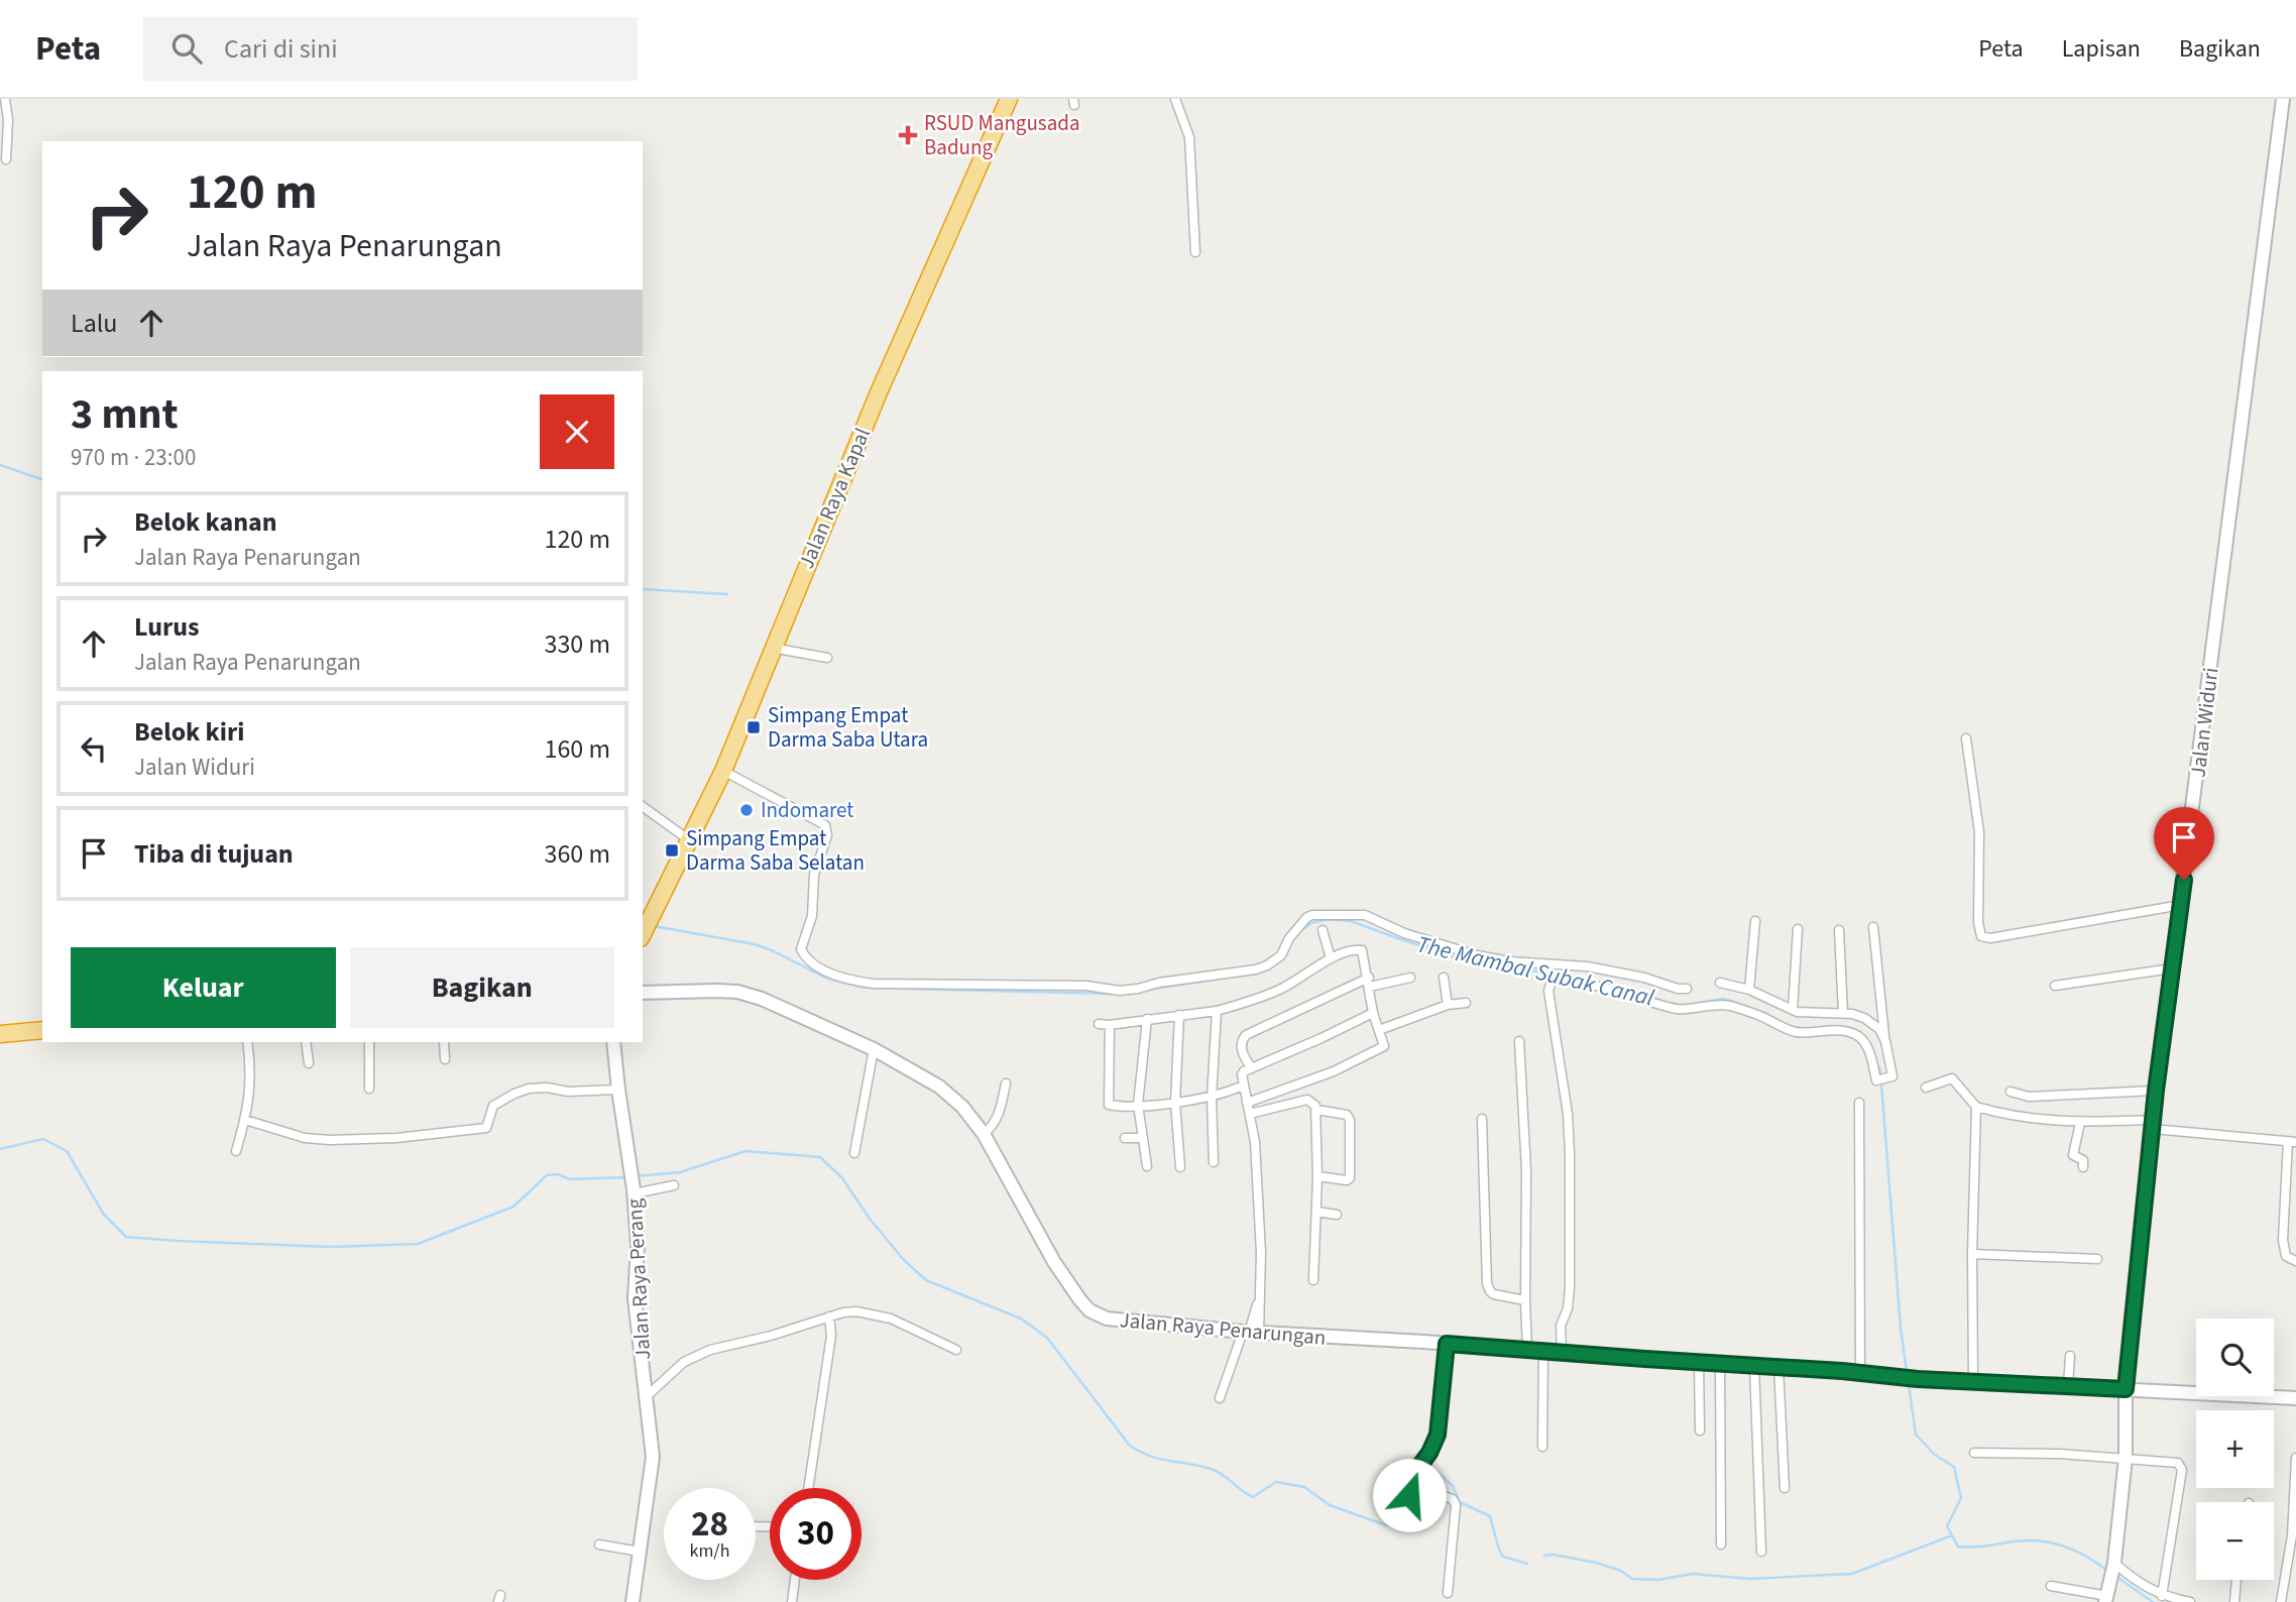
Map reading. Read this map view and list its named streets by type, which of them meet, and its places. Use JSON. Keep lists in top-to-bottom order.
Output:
{
  "streets": {
    "highway": ["Jalan Raya Kapal"],
    "main road": ["Jalan Widuri", "Jalan Raya Perang", "Jalan Raya Penarungan"]
  },
  "crossings": [
    ["Jalan Widuri", "Jalan Raya Penarungan"]
  ],
  "water": ["The Mambal Subak Canal"],
  "places": {
    "health": ["RSUD Mangusada Badung"],
    "transit": ["Simpang Empat Darma Saba Utara", "Simpang Empat Darma Saba Selatan"],
    "other": ["Indomaret"]
  },
  "page": {
    "header": "Peta",
    "search": "Cari di sini",
    "nav": ["Peta", "Lapisan", "Bagikan"],
    "turn": ["120 m", "Jalan Raya Penarungan"],
    "then": "Lalu",
    "heading": ["3 mnt", "970 m · 23:00"],
    "list": [
      {
        "name": "Belok kanan",
        "note": "Jalan Raya Penarungan",
        "value": "120 m"
      },
      {
        "name": "Lurus",
        "note": "Jalan Raya Penarungan",
        "value": "330 m"
      },
      {
        "name": "Belok kiri",
        "note": "Jalan Widuri",
        "value": "160 m"
      },
      {
        "name": "Tiba di tujuan",
        "value": "360 m"
      }
    ],
    "buttons": ["Keluar", "Bagikan"],
    "map_buttons": ["+", "−"],
    "speed": "28 km/h",
    "limit": "30"
  }
}
